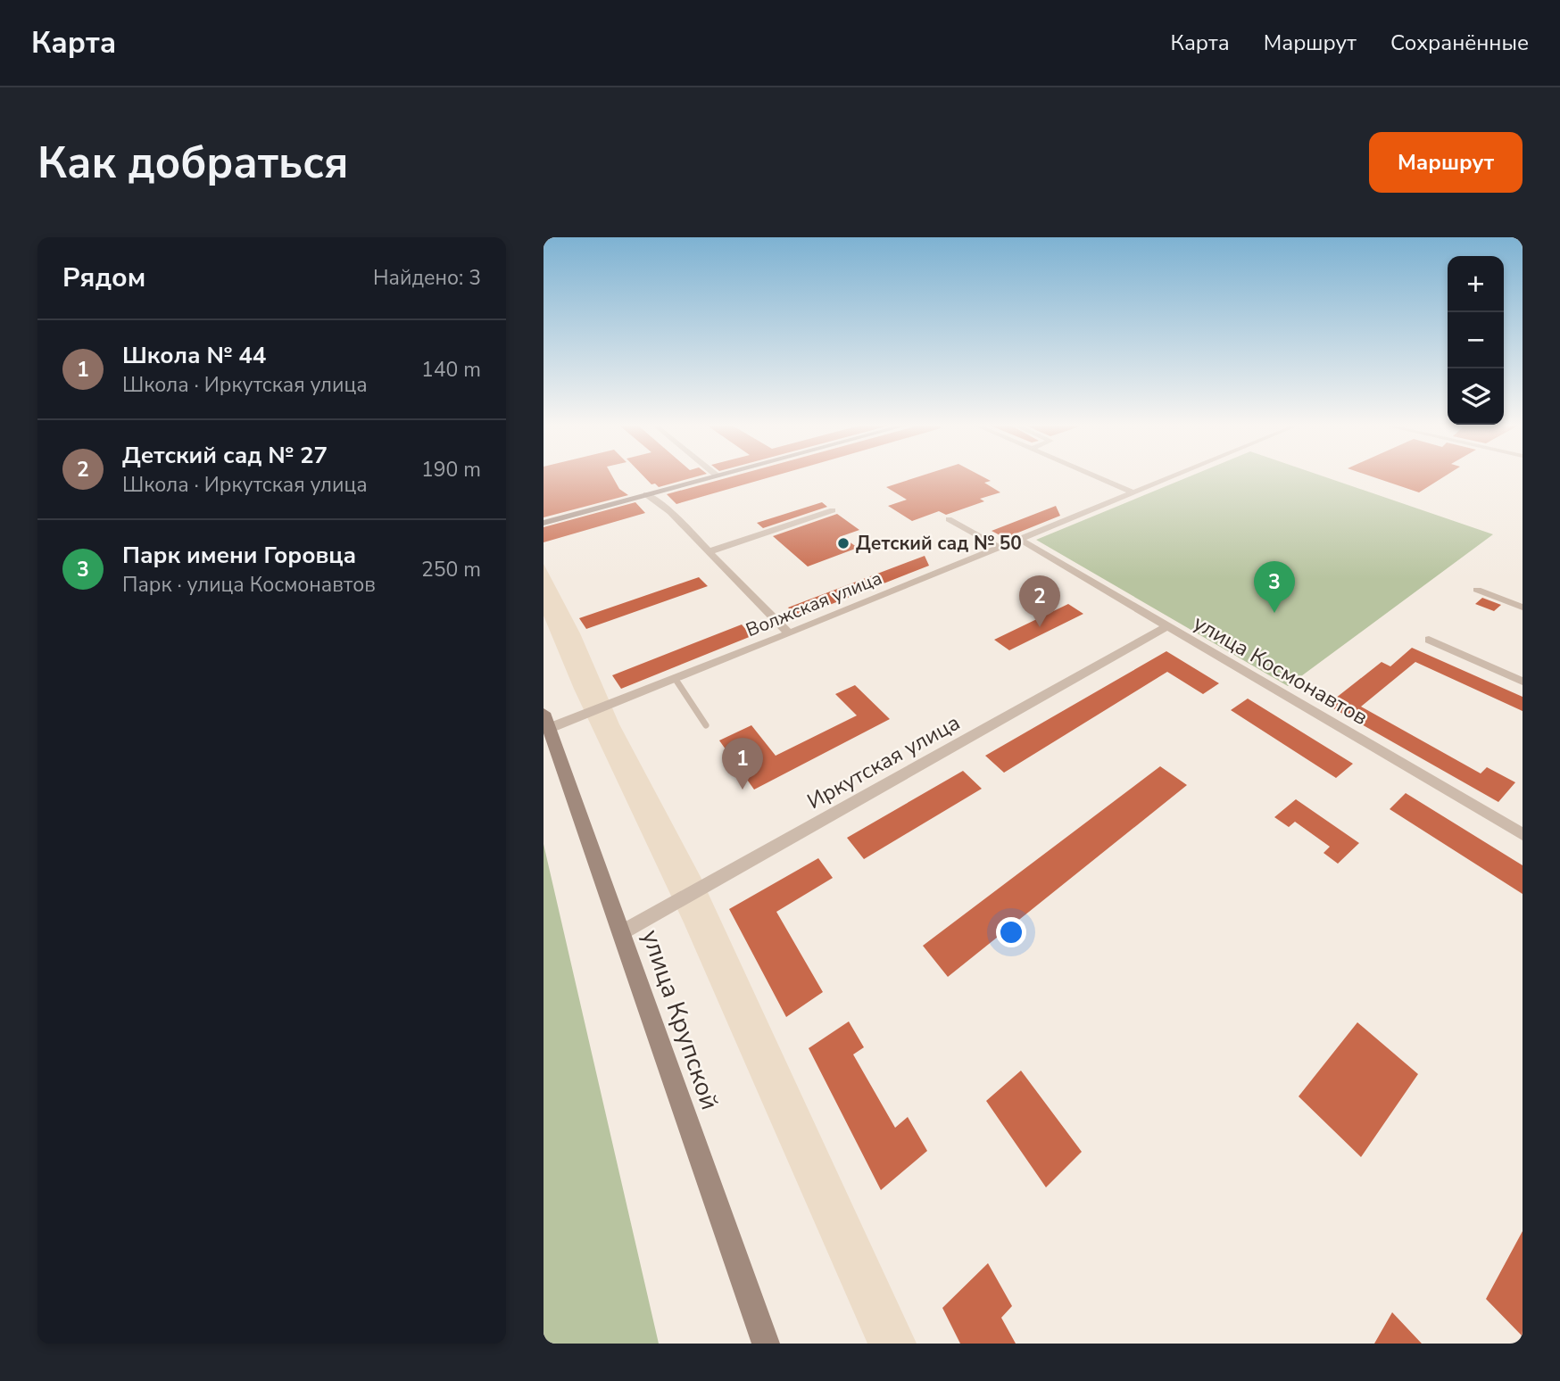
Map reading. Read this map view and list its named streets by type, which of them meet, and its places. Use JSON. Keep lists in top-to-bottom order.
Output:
{
  "streets": {
    "street": [
      "Волжская улица",
      "улица Космонавтов",
      "Иркутская улица",
      "улица Крупской"
    ]
  },
  "crossings": [
    ["Волжская улица", "улица Космонавтов"],
    ["Волжская улица", "улица Крупской"],
    ["улица Космонавтов", "Иркутская улица"],
    ["Иркутская улица", "улица Крупской"]
  ],
  "places": ["Детский сад № 50"],
  "page": {
    "header": "Карта",
    "nav": ["Карта", "Маршрут", "Сохранённые"],
    "buttons": "Маршрут",
    "title": "Как добраться",
    "heading": ["Рядом", "Найдено: 3"],
    "map_buttons": ["+", "−"],
    "list": [
      {
        "mark": "1",
        "name": "Школа № 44",
        "note": "Школа · Иркутская улица",
        "value": "140 m"
      },
      {
        "mark": "2",
        "name": "Детский сад № 27",
        "note": "Школа · Иркутская улица",
        "value": "190 m"
      },
      {
        "mark": "3",
        "name": "Парк имени Горовца",
        "note": "Парк · улица Космонавтов",
        "value": "250 m"
      }
    ],
    "pins": ["3", "2", "1"]
  }
}
